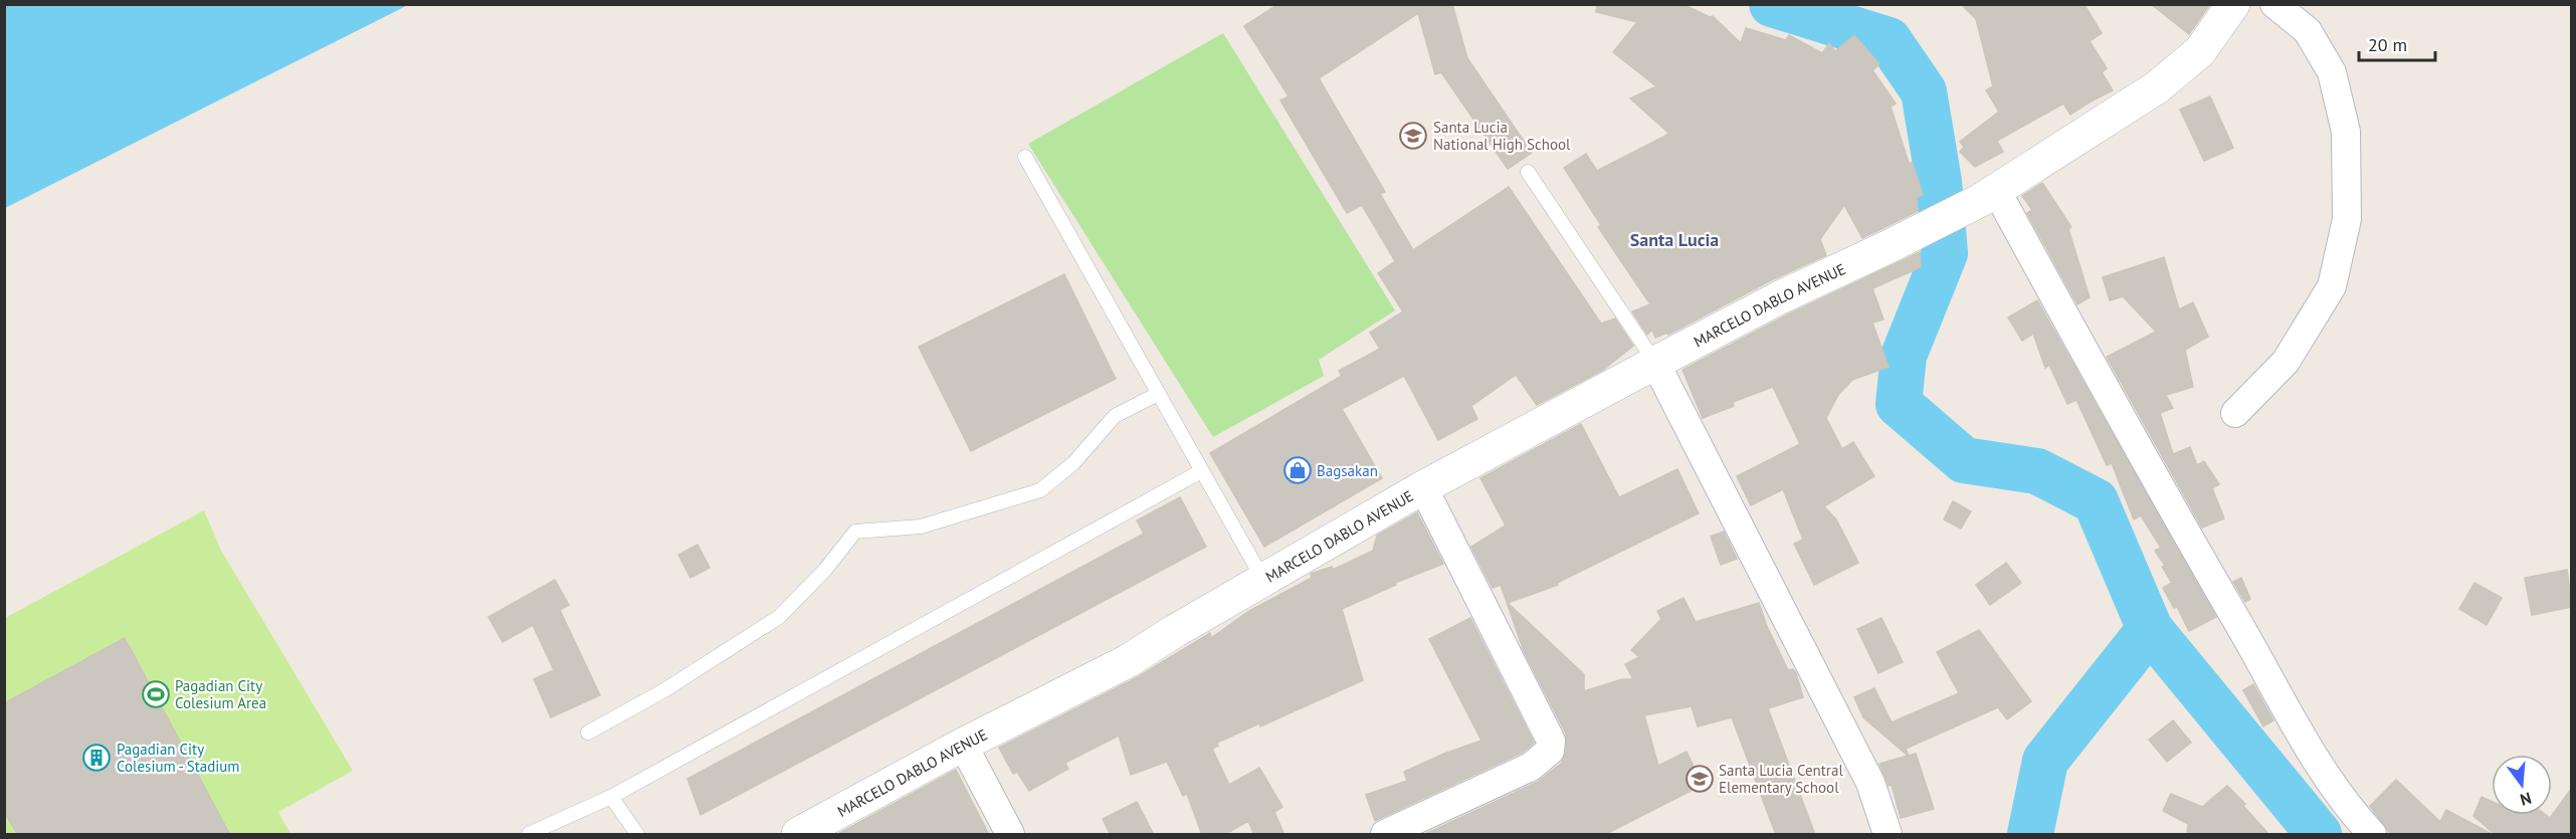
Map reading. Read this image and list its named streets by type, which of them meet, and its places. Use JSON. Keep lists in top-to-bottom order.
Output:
{
  "streets": {
    "street": ["MARCELO DABLO AVENUE"]
  },
  "districts": ["Santa Lucia"],
  "places": {
    "school or university": ["Santa Lucia National High School", "Santa Lucia Central Elementary School"],
    "shop": ["Bagsakan"],
    "sports": ["Pagadian City Colesium Area"],
    "building": ["Pagadian City Colesium - Stadium"]
  },
  "scale_bar": "20 m",
  "north": "bottom"
}
